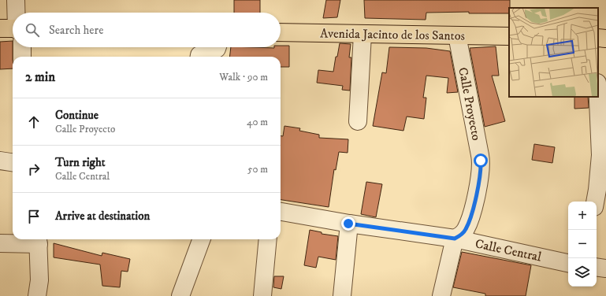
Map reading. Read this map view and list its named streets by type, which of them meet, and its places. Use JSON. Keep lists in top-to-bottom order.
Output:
{
  "streets": {
    "main road": ["Avenida Jacinto de los Santos"],
    "street": ["Calle Proyecto", "Calle Central"]
  },
  "crossings": [
    ["Avenida Jacinto de los Santos", "Calle Proyecto"],
    ["Calle Proyecto", "Calle Central"]
  ],
  "page": {
    "search": "Search here",
    "heading": ["2 min", "Walk · 90 m"],
    "list": [
      ["Continue", "Calle Proyecto", "40 m"],
      ["Turn right", "Calle Central", "50 m"],
      "Arrive at destination"
    ],
    "map_buttons": ["+", "−"]
  }
}
